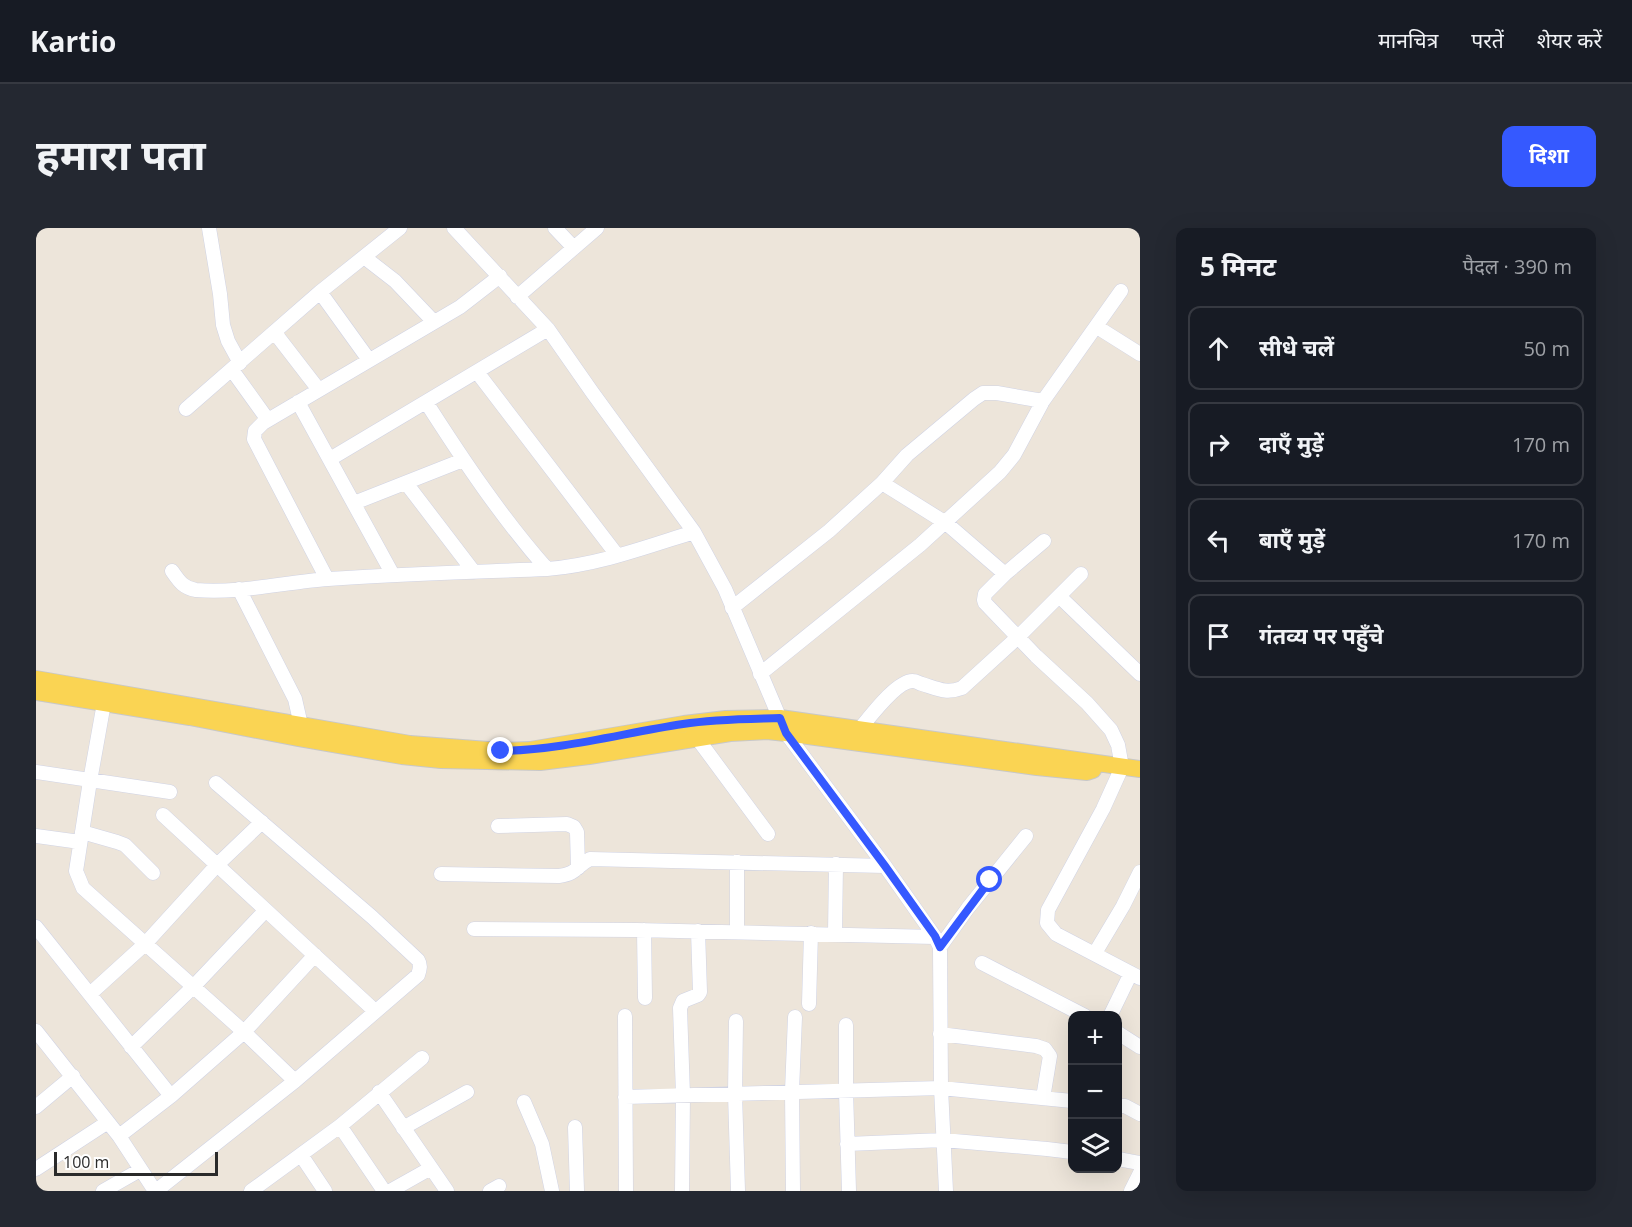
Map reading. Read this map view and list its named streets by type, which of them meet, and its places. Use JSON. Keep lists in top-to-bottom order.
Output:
{
  "scale_bar": "100 m",
  "page": {
    "header": "Kartio",
    "nav": ["मानचित्र", "परतें", "शेयर करें"],
    "title": "हमारा पता",
    "buttons": "दिशा",
    "heading": ["5 मिनट", "पैदल · 390 m"],
    "list": [
      ["सीधे चलें", "50 m"],
      ["दाएँ मुड़ें", "170 m"],
      ["बाएँ मुड़ें", "170 m"],
      "गंतव्य पर पहुँचे"
    ],
    "map_buttons": ["+", "−"],
    "scale": "100 m"
  }
}
